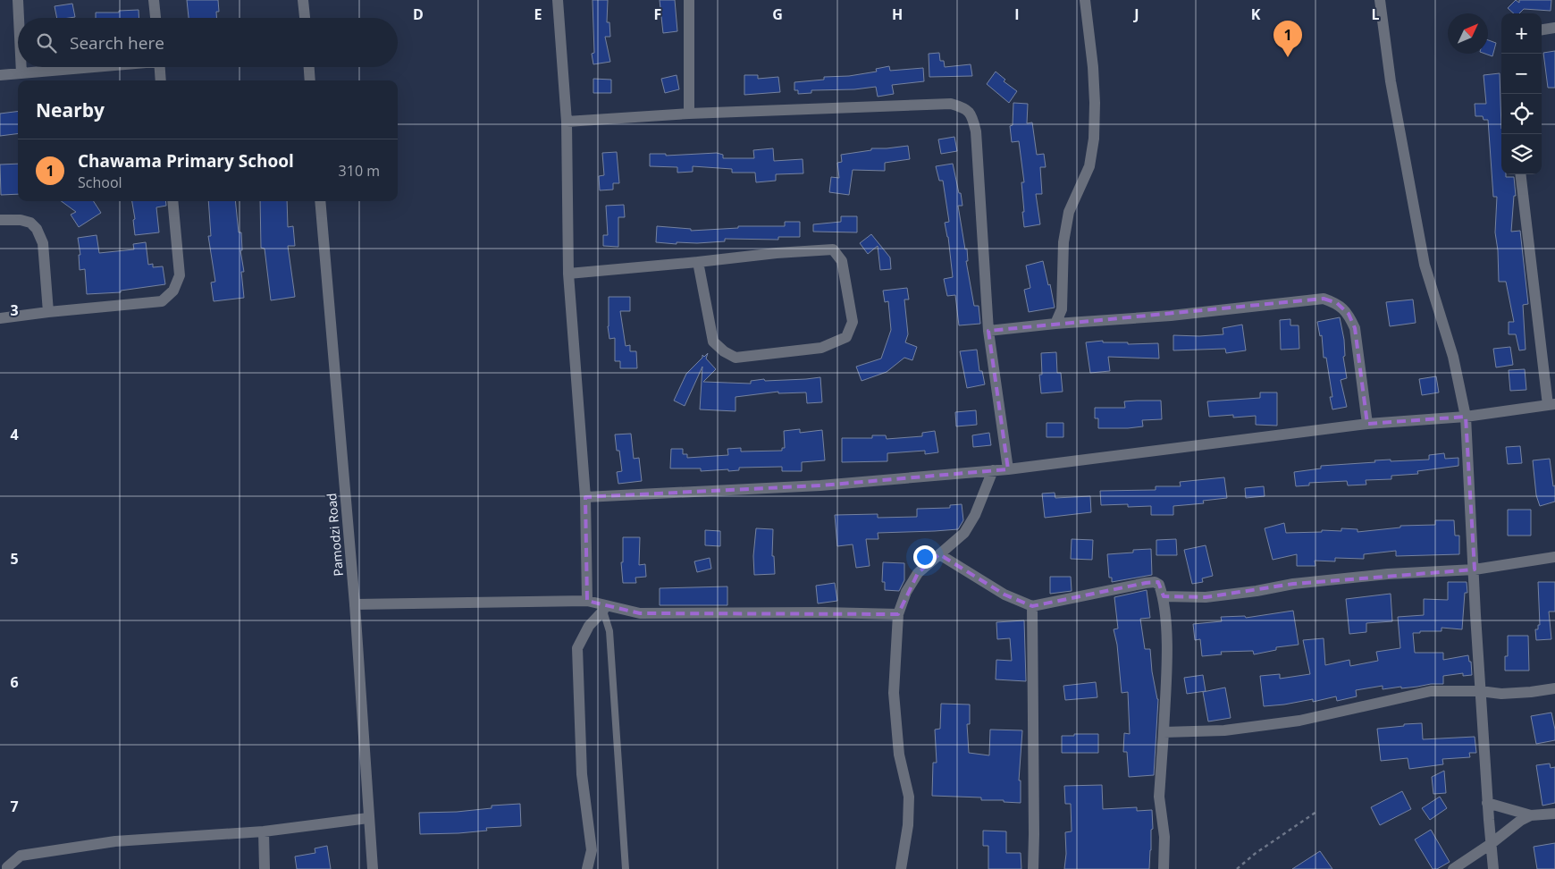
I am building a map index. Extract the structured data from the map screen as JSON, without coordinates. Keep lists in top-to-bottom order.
{
  "streets": {
    "street": ["Pamodzi Road"]
  },
  "north": "top right",
  "page": {
    "map_buttons": ["+", "−"],
    "search": "Search here",
    "pins": "1",
    "heading": "Nearby",
    "list": [
      {
        "mark": "1",
        "name": "Chawama Primary School",
        "note": "School",
        "value": "310 m"
      }
    ]
  },
  "grid": {
    "columns": [
      "D",
      "E",
      "F",
      "G",
      "H",
      "I",
      "J",
      "K",
      "L"
    ],
    "rows": [
      "3",
      "4",
      "5",
      "6",
      "7"
    ]
  }
}
